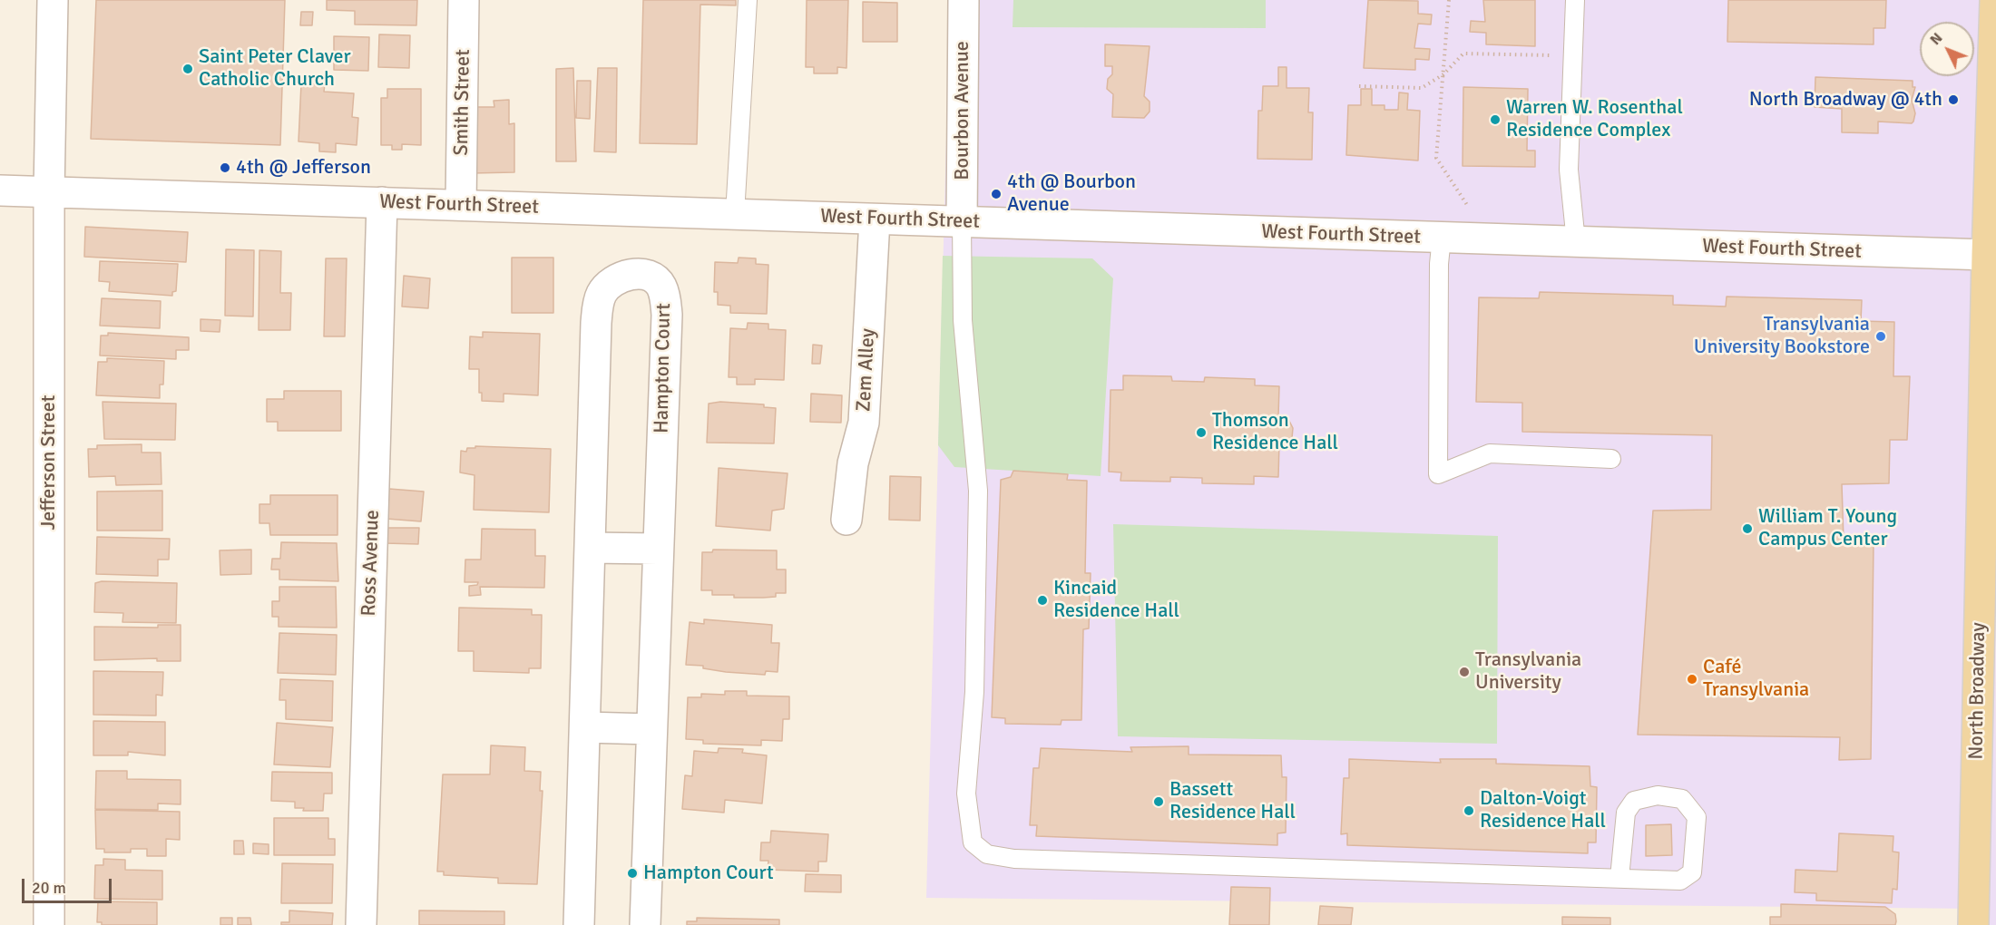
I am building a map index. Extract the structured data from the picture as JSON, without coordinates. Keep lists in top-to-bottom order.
{
  "streets": {
    "main road": ["North Broadway"],
    "street": [
      "Smith Street",
      "Bourbon Avenue",
      "West Fourth Street",
      "Hampton Court",
      "Zem Alley",
      "Jefferson Street",
      "Ross Avenue"
    ]
  },
  "crossings": [
    ["Smith Street", "West Fourth Street"],
    ["Bourbon Avenue", "West Fourth Street"],
    ["West Fourth Street", "Zem Alley"],
    ["West Fourth Street", "Jefferson Street"],
    ["West Fourth Street", "Ross Avenue"],
    ["West Fourth Street", "North Broadway"]
  ],
  "places": [
    "Saint Peter Claver Catholic Church",
    "North Broadway @ 4th",
    "Warren W. Rosenthal Residence Complex",
    "4th @ Jefferson",
    "4th @ Bourbon Avenue",
    "Transylvania University Bookstore",
    "Thomson Residence Hall",
    "William T. Young Campus Center",
    "Kincaid Residence Hall",
    "Transylvania University",
    "Café Transylvania",
    "Bassett Residence Hall",
    "Dalton-Voigt Residence Hall",
    "Hampton Court"
  ],
  "scale_bar": "20 m",
  "north": "top left"
}
